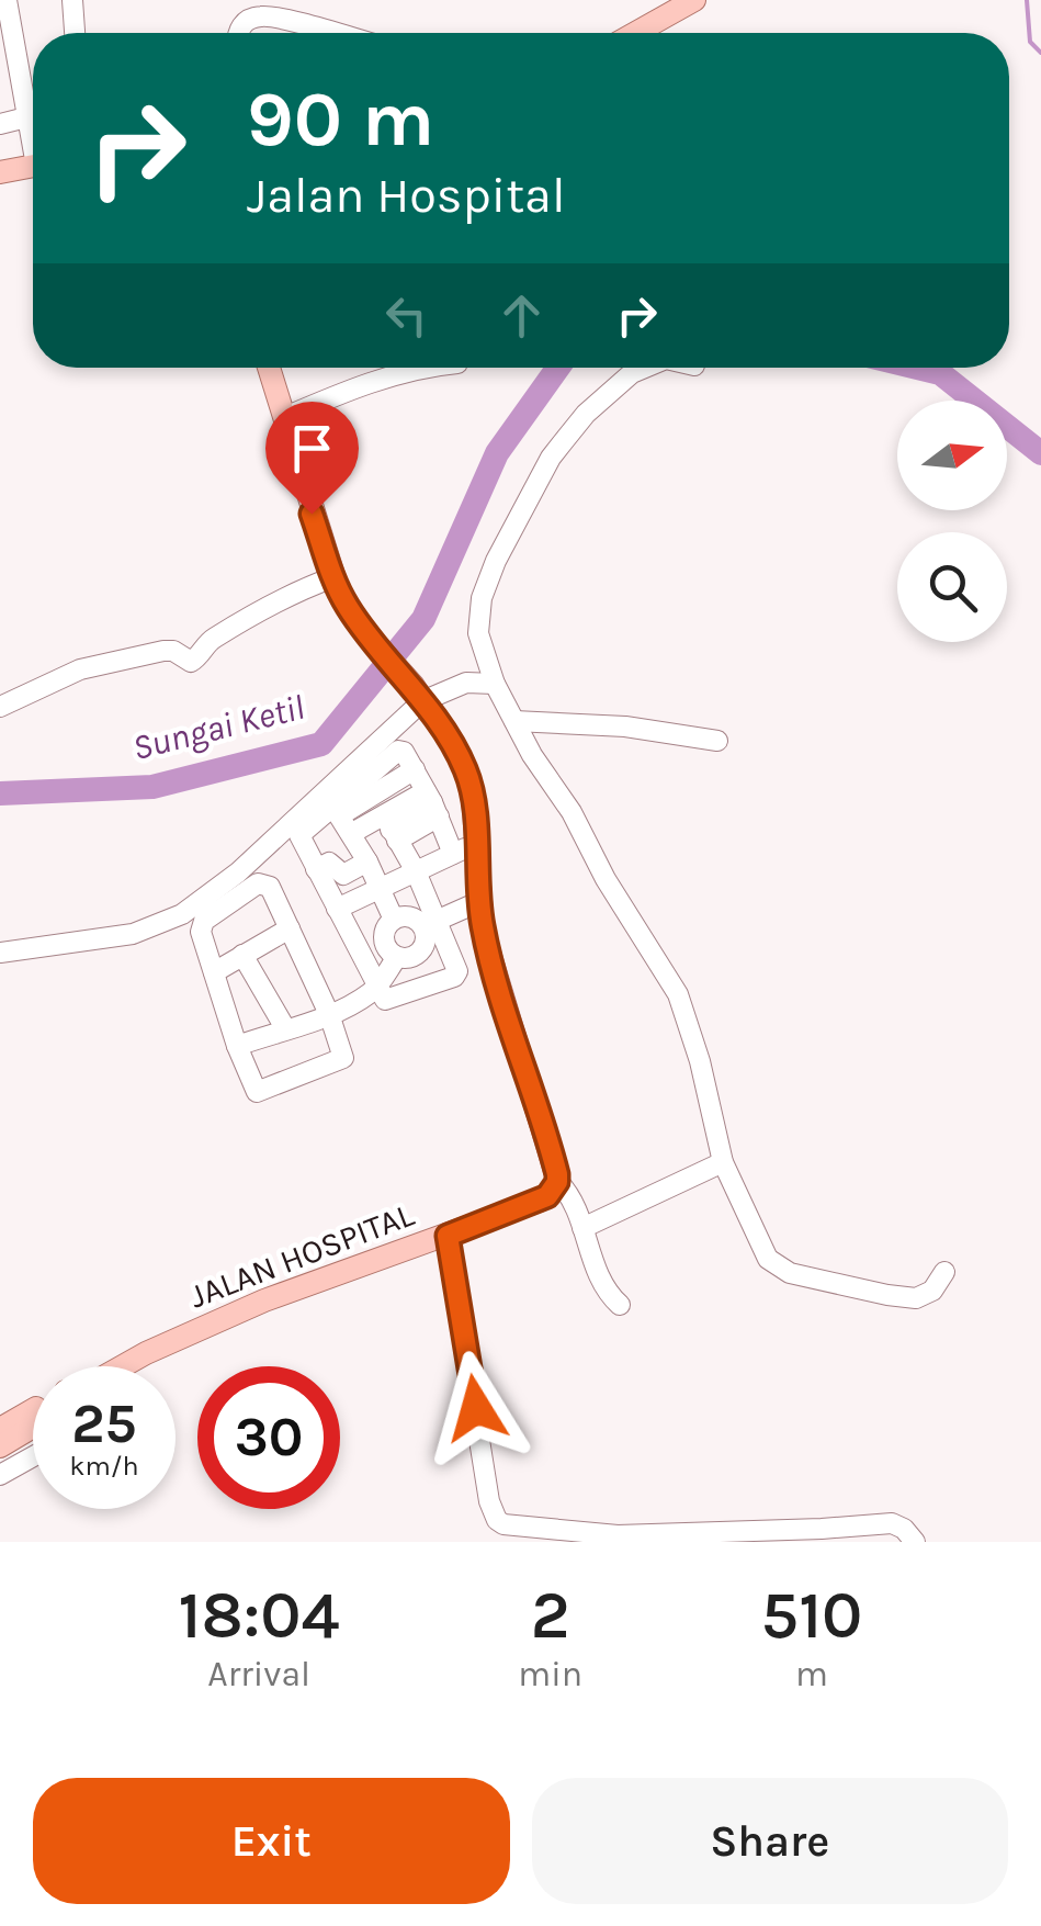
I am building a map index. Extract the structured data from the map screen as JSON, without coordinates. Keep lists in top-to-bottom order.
{
  "streets": {
    "main road": ["JALAN HOSPITAL"]
  },
  "water": ["Sungai Ketil"],
  "north": "right",
  "page": {
    "turn": ["90 m", "Jalan Hospital"],
    "speed": "25 km/h",
    "limit": "30",
    "eta": [
      "18:04",
      "Arrival",
      "2",
      "min",
      "510",
      "m"
    ],
    "buttons": ["Exit", "Share"]
  }
}
